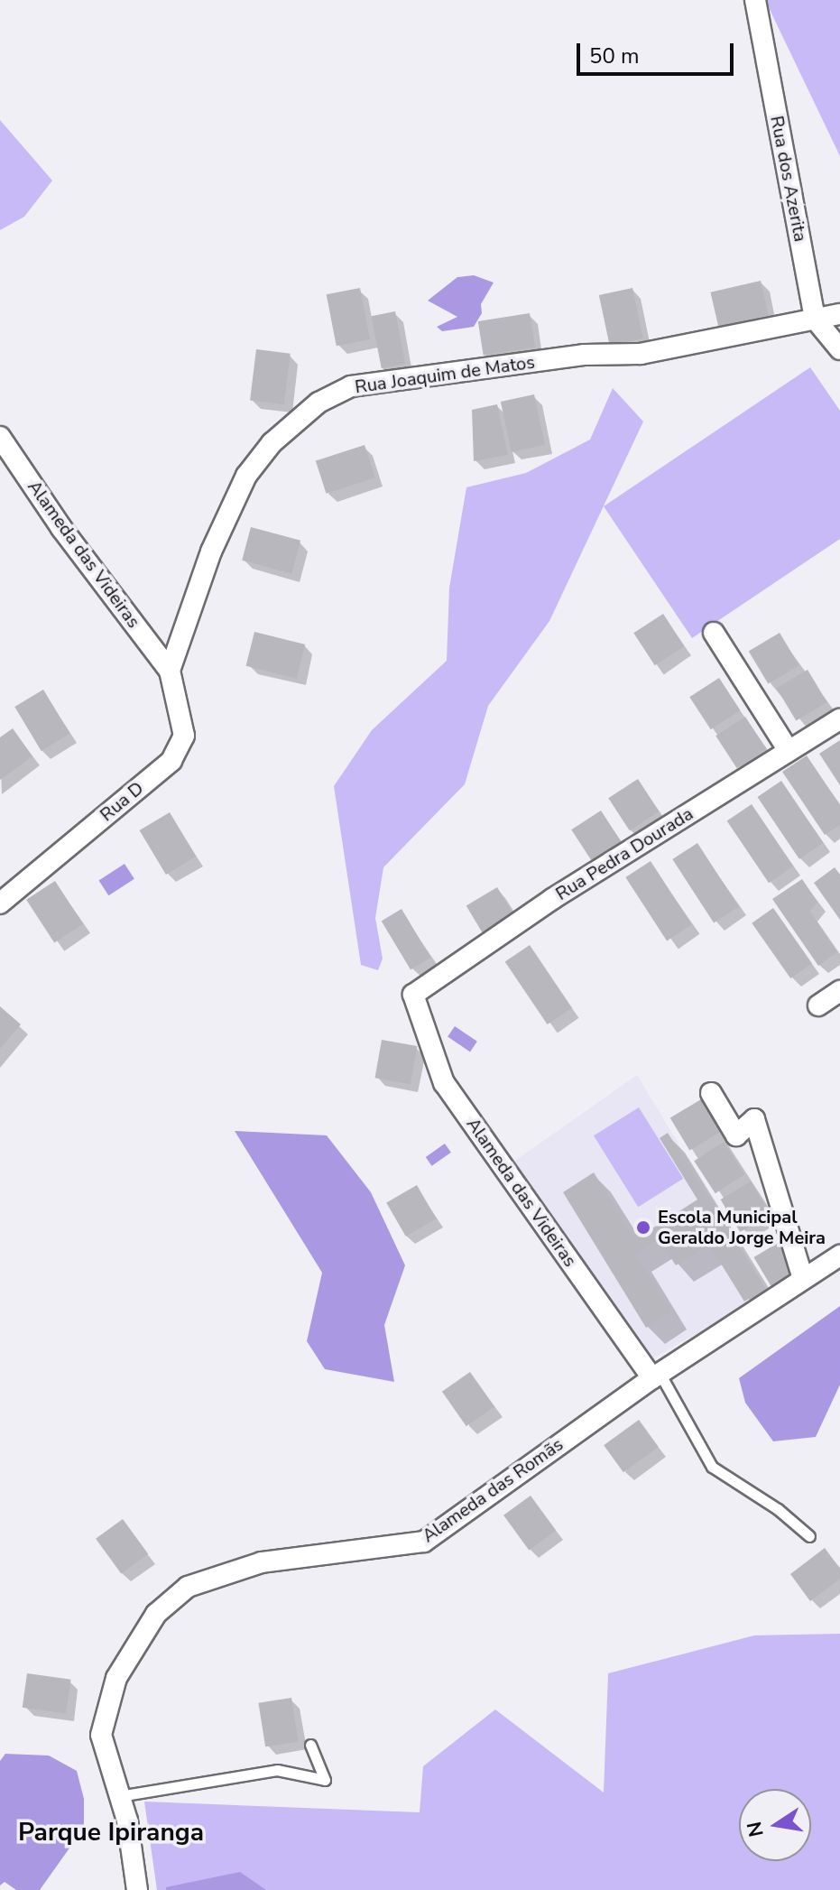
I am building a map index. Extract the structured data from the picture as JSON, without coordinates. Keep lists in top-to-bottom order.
{
  "streets": {
    "street": [
      "Rua dos Azerita",
      "Rua Joaquim de Matos",
      "Alameda das Videiras",
      "Rua D",
      "Rua Pedra Dourada",
      "Alameda das Romãs"
    ]
  },
  "crossings": [
    ["Rua dos Azerita", "Rua Joaquim de Matos"],
    ["Rua Joaquim de Matos", "Alameda das Videiras"],
    ["Rua Joaquim de Matos", "Rua D"],
    ["Alameda das Videiras", "Rua D"],
    ["Alameda das Videiras", "Rua Pedra Dourada"],
    ["Alameda das Videiras", "Alameda das Romãs"]
  ],
  "districts": ["Parque Ipiranga"],
  "places": ["Escola Municipal Geraldo Jorge Meira"],
  "scale_bar": "50 m",
  "north": "left"
}
